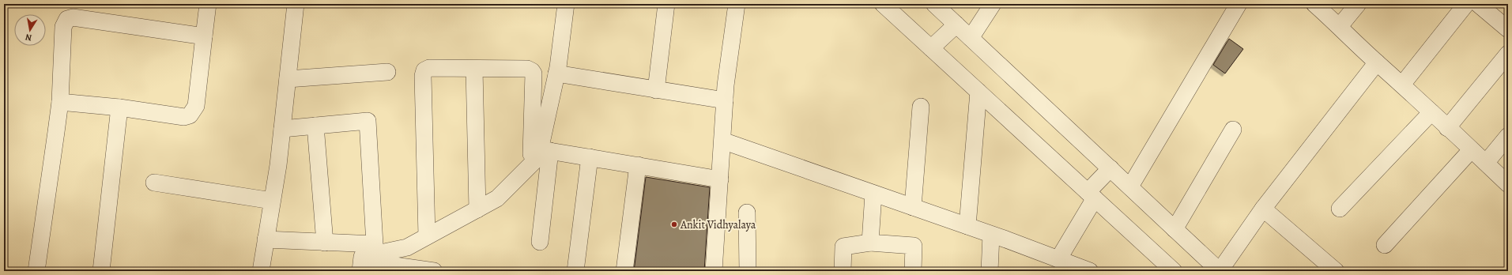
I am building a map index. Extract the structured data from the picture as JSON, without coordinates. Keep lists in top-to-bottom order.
{
  "places": ["Ankit Vidhyalaya"],
  "north": "bottom"
}
